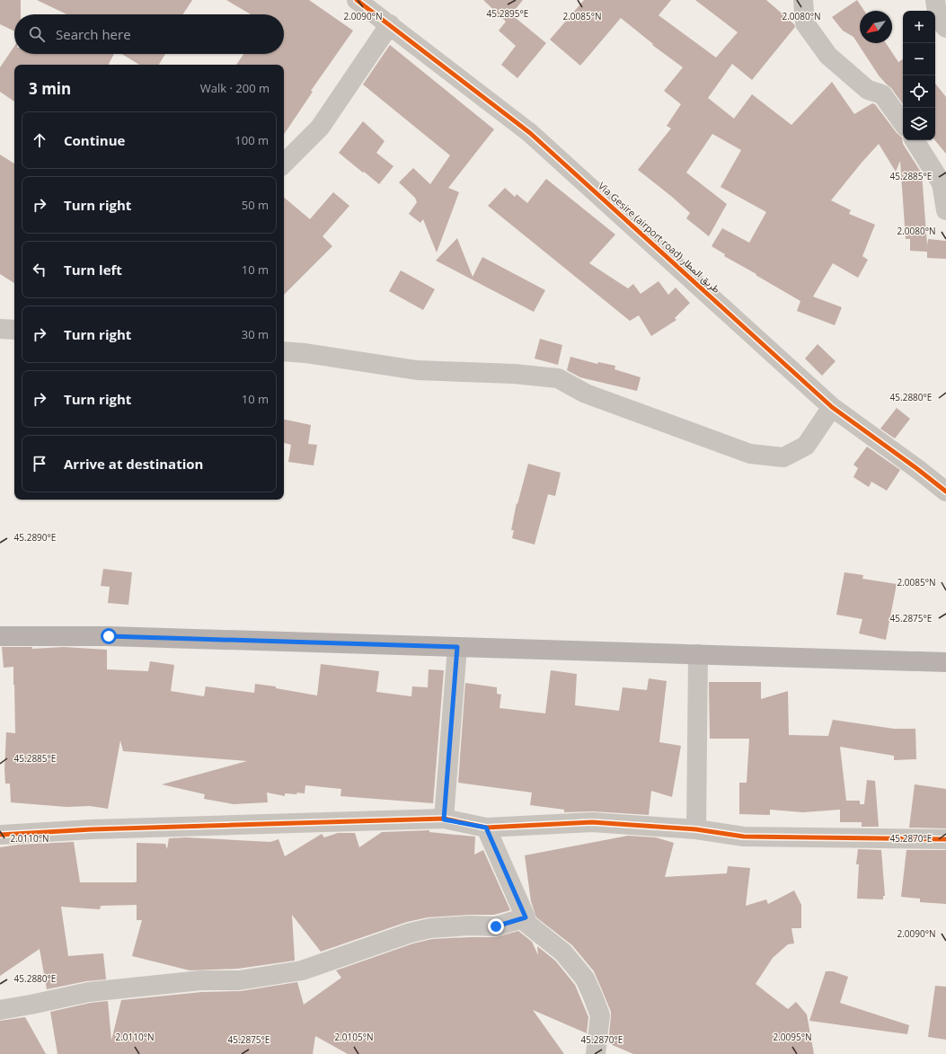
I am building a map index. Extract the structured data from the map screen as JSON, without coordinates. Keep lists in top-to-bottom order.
{
  "streets": {
    "street": ["Via Gesire (airport road) طريق المطار"]
  },
  "north": "bottom left",
  "page": {
    "map_buttons": ["+", "−"],
    "search": "Search here",
    "heading": ["3 min", "Walk · 200 m"],
    "list": [
      ["Continue", "100 m"],
      ["Turn right", "50 m"],
      ["Turn left", "10 m"],
      ["Turn right", "30 m"],
      ["Turn right", "10 m"],
      "Arrive at destination"
    ]
  },
  "coordinates": [
    "45.2895°E",
    "2.0090°N",
    "2.0085°N",
    "2.0080°N",
    "45.2885°E",
    "45.2880°E",
    "45.2890°E",
    "45.2875°E",
    "2.0110°N",
    "45.2870°E",
    "2.0105°N",
    "2.0095°N"
  ]
}
